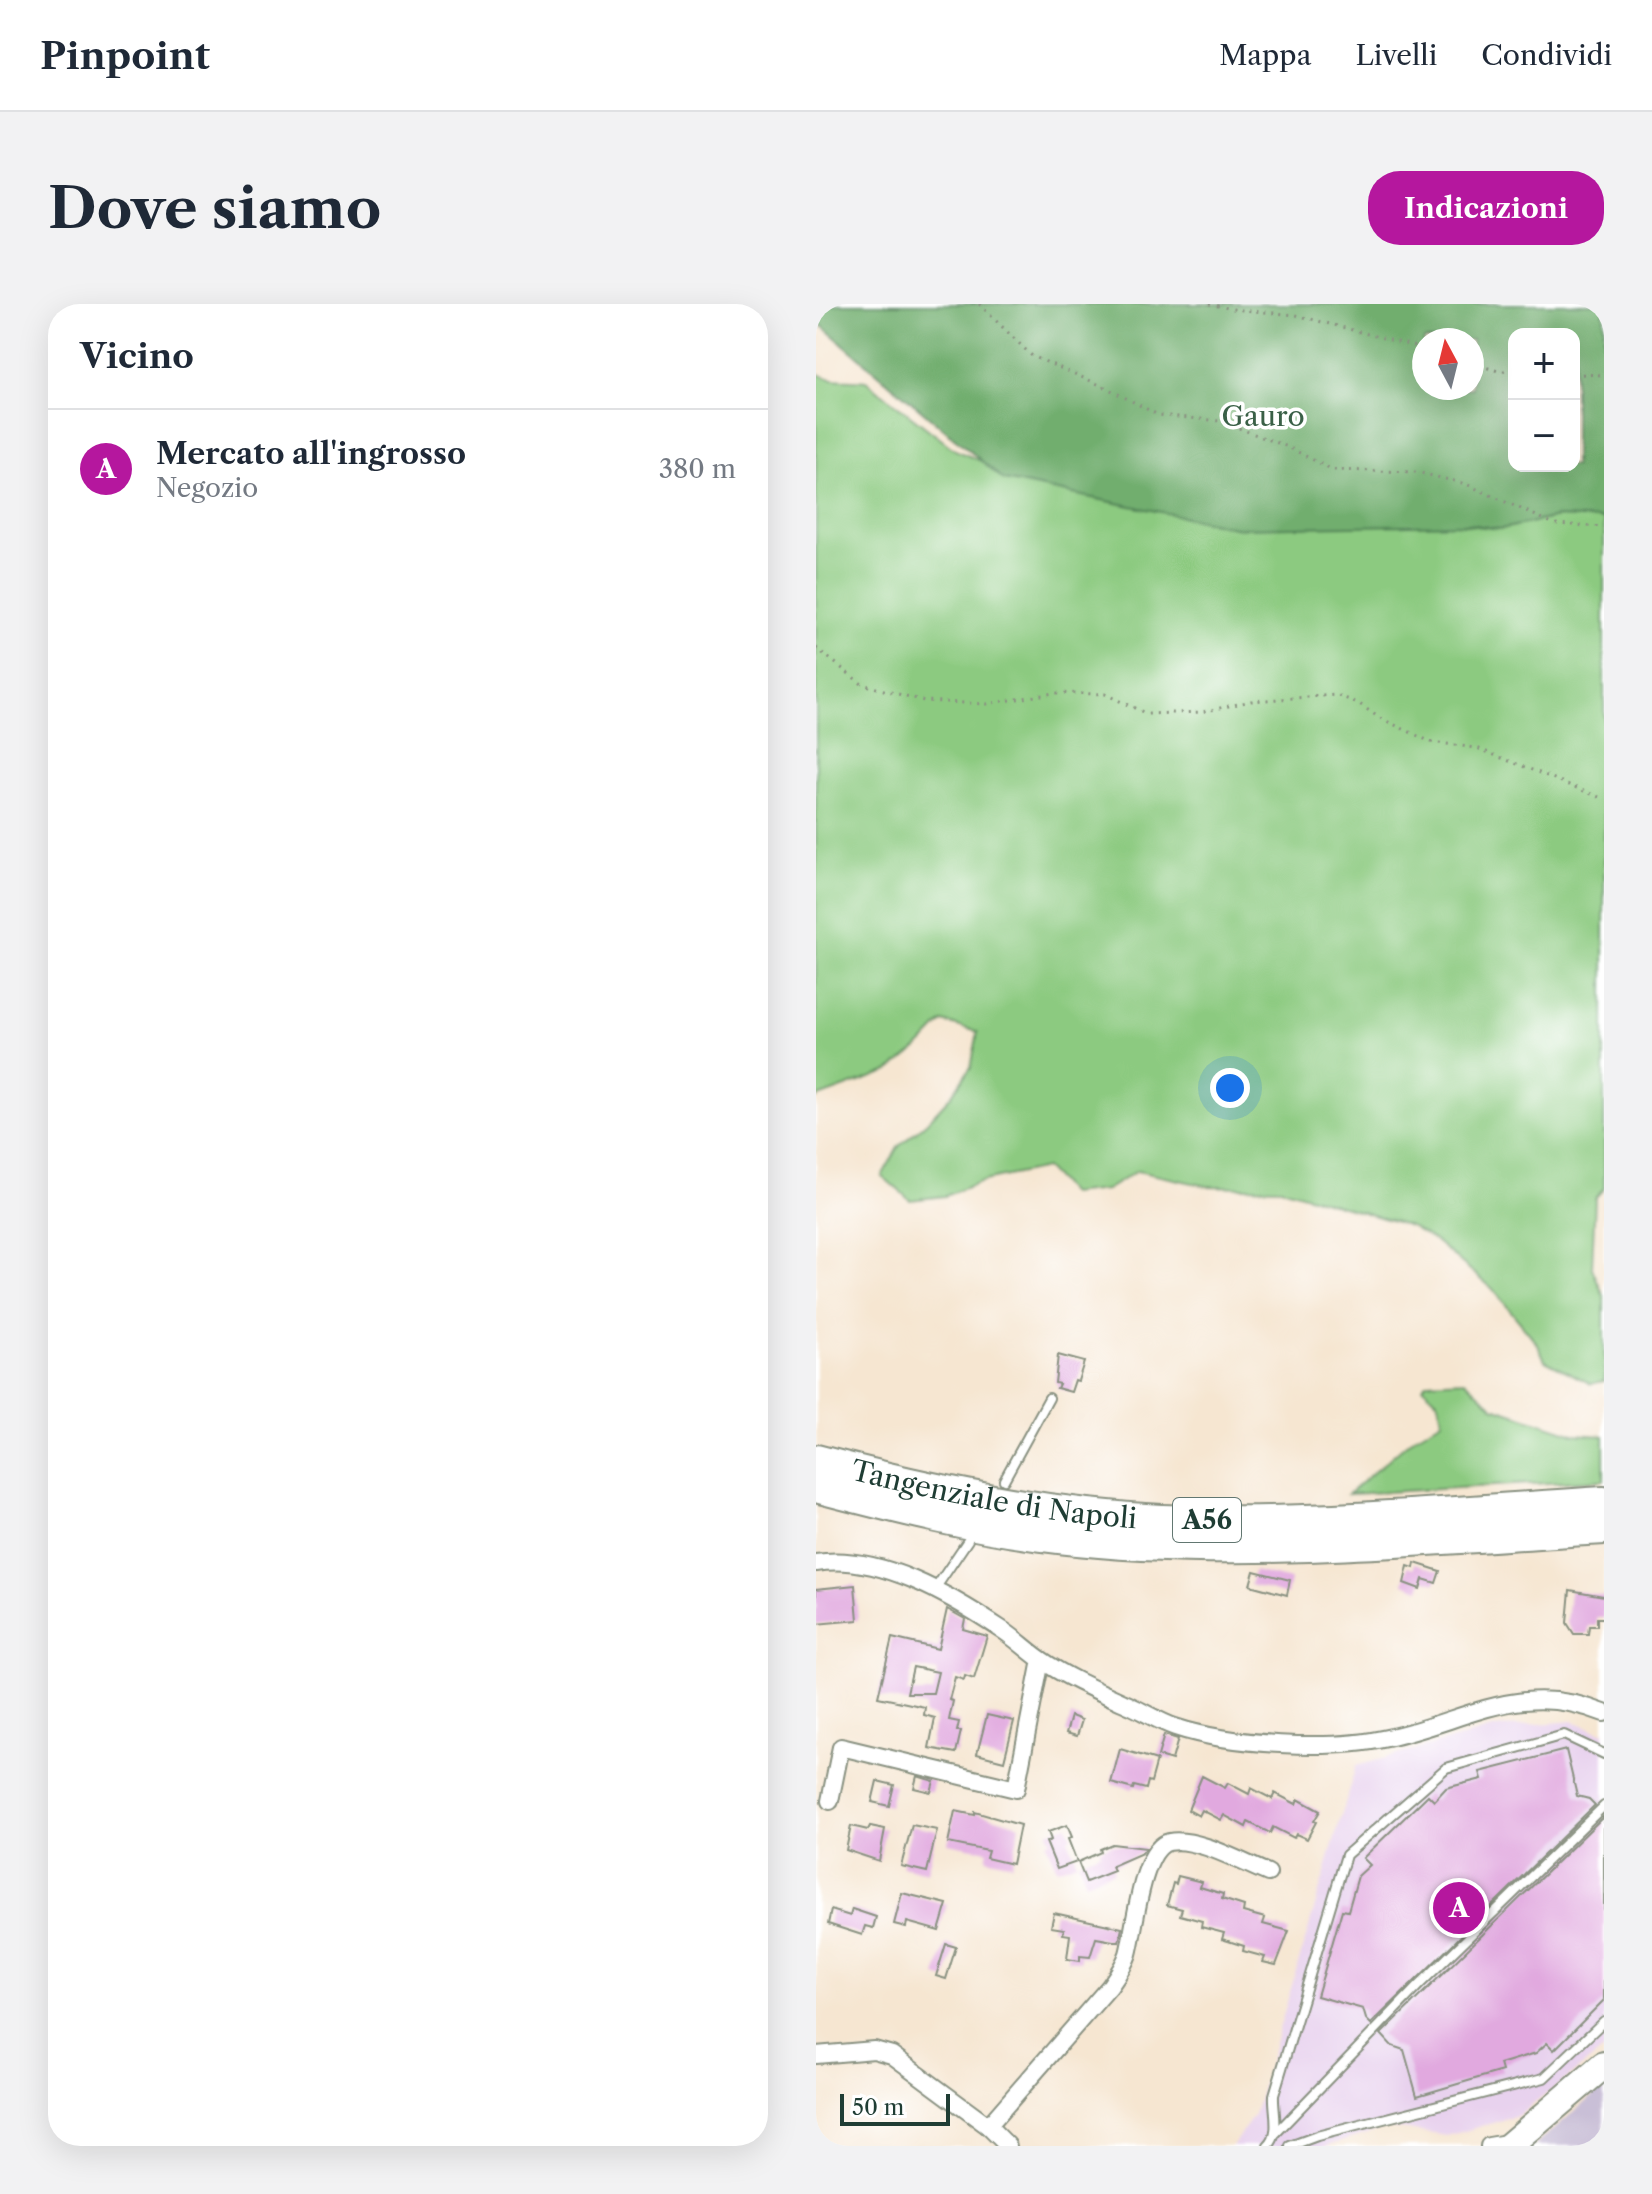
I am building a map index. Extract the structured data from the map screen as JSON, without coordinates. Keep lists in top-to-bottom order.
{
  "streets": {
    "highway": ["Tangenziale di Napoli", "A56"]
  },
  "parks": ["Gauro"],
  "scale_bar": "50 m",
  "north": "top",
  "page": {
    "header": "Pinpoint",
    "nav": ["Mappa", "Livelli", "Condividi"],
    "buttons": "Indicazioni",
    "title": "Dove siamo",
    "heading": "Vicino",
    "map_buttons": ["+", "−"],
    "list": [
      {
        "mark": "A",
        "name": "Mercato all'ingrosso",
        "note": "Negozio",
        "value": "380 m"
      }
    ],
    "pins": "A",
    "scale": "50 m"
  }
}
